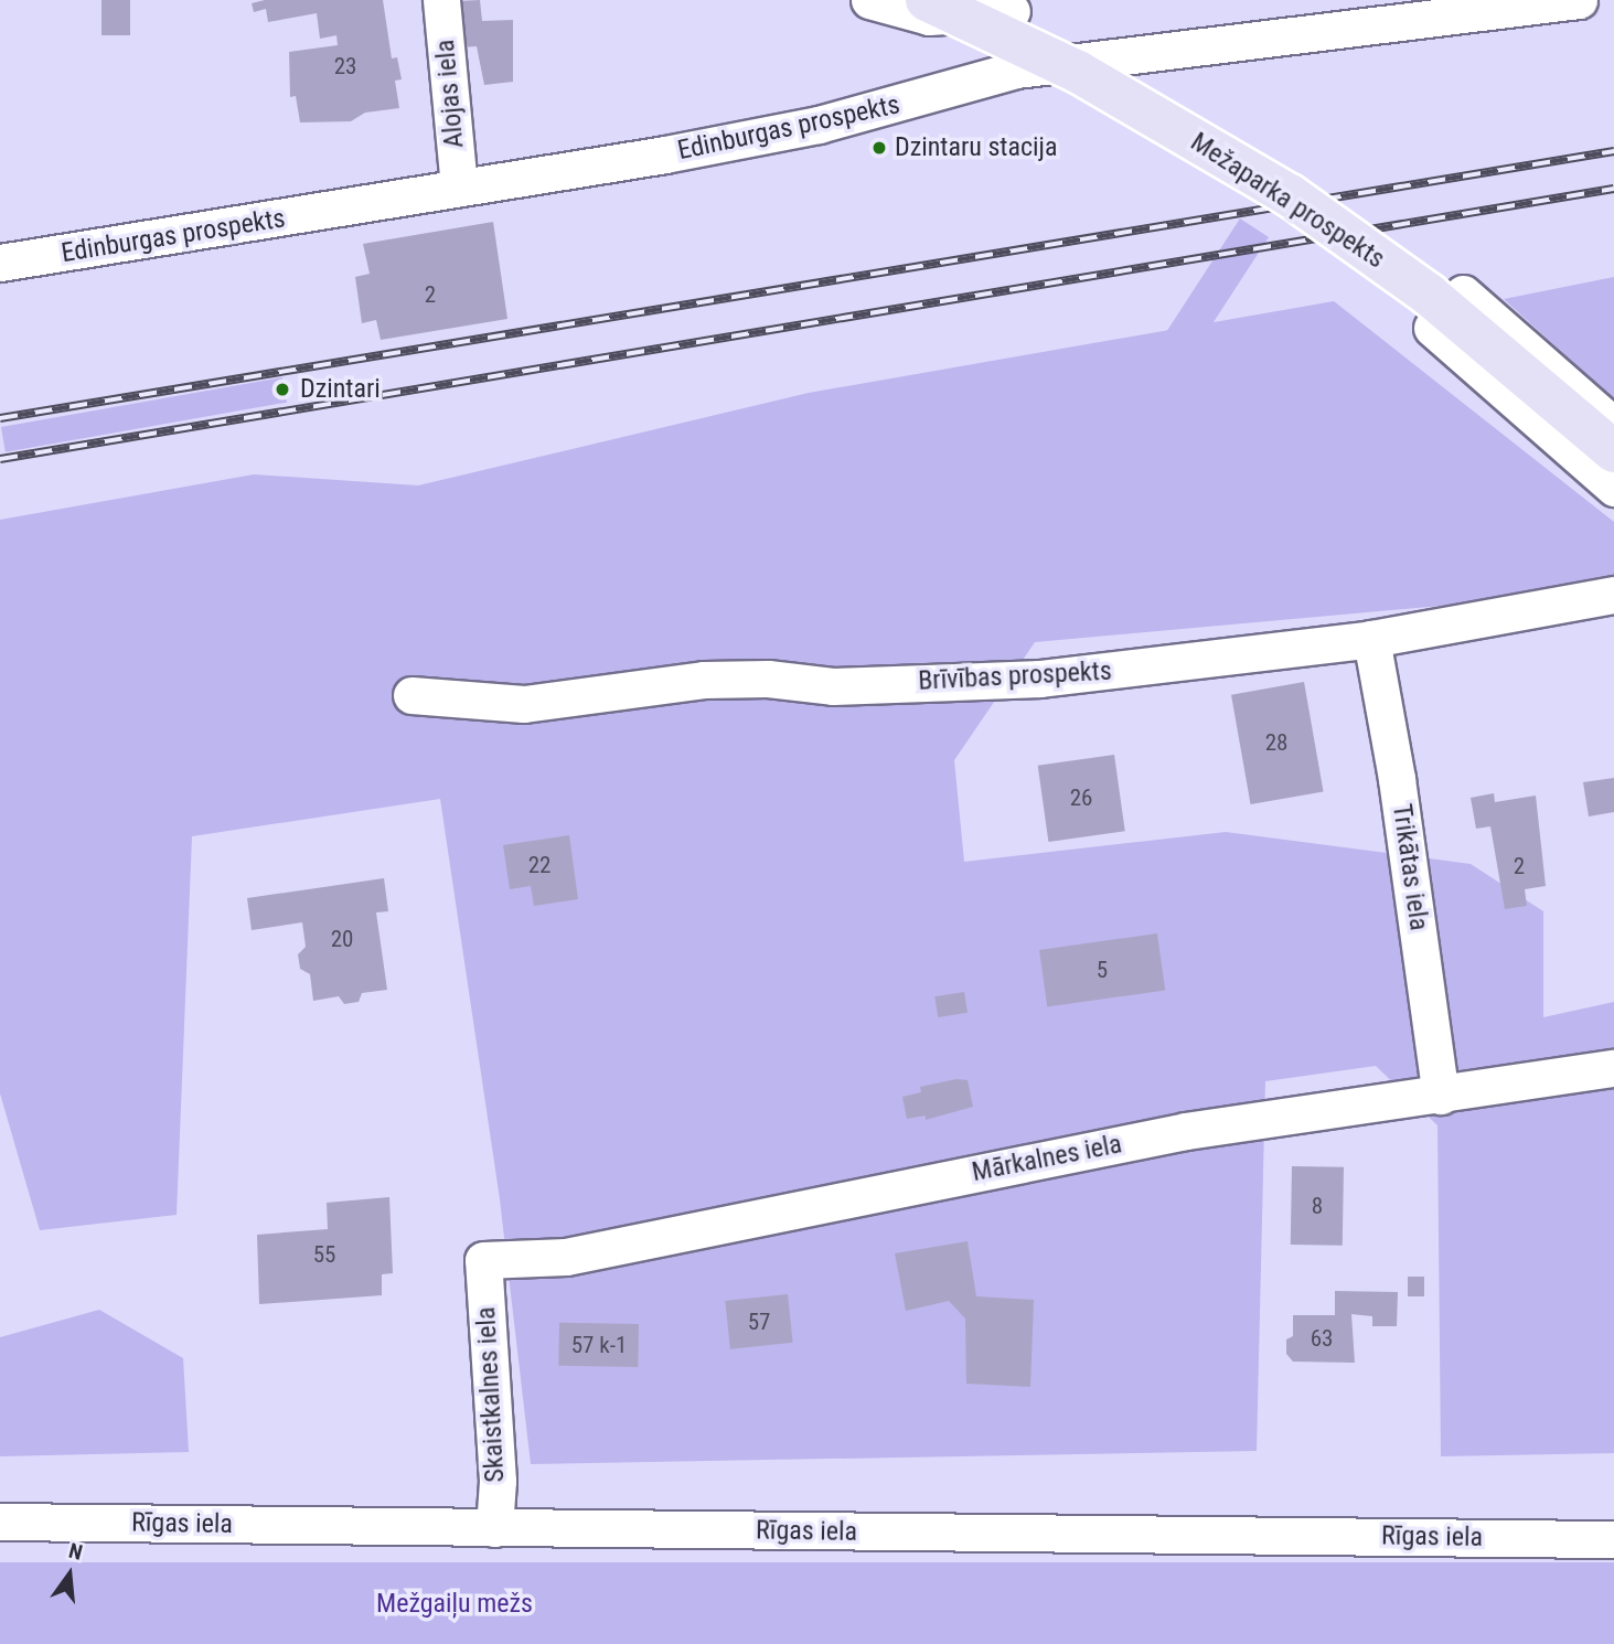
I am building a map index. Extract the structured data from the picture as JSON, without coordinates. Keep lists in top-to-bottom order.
{
  "streets": {
    "main road": ["Mežaparka prospekts"],
    "street": [
      "Alojas iela",
      "Edinburgas prospekts",
      "Brīvības prospekts",
      "Trikātas iela",
      "Mārkalnes iela",
      "Skaistkalnes iela",
      "Rīgas iela"
    ]
  },
  "crossings": [
    ["Alojas iela", "Edinburgas prospekts"],
    ["Brīvības prospekts", "Trikātas iela"],
    ["Trikātas iela", "Mārkalnes iela"],
    ["Mārkalnes iela", "Skaistkalnes iela"],
    ["Skaistkalnes iela", "Rīgas iela"]
  ],
  "parks": ["Mežgaiļu mežs"],
  "places": ["Dzintaru stacija", "Dzintari"],
  "house_numbers": [
    "23",
    "2",
    "28",
    "26",
    "22",
    "2",
    "20",
    "5",
    "8",
    "55",
    "57",
    "63",
    "57 k-1"
  ],
  "north": "top"
}
